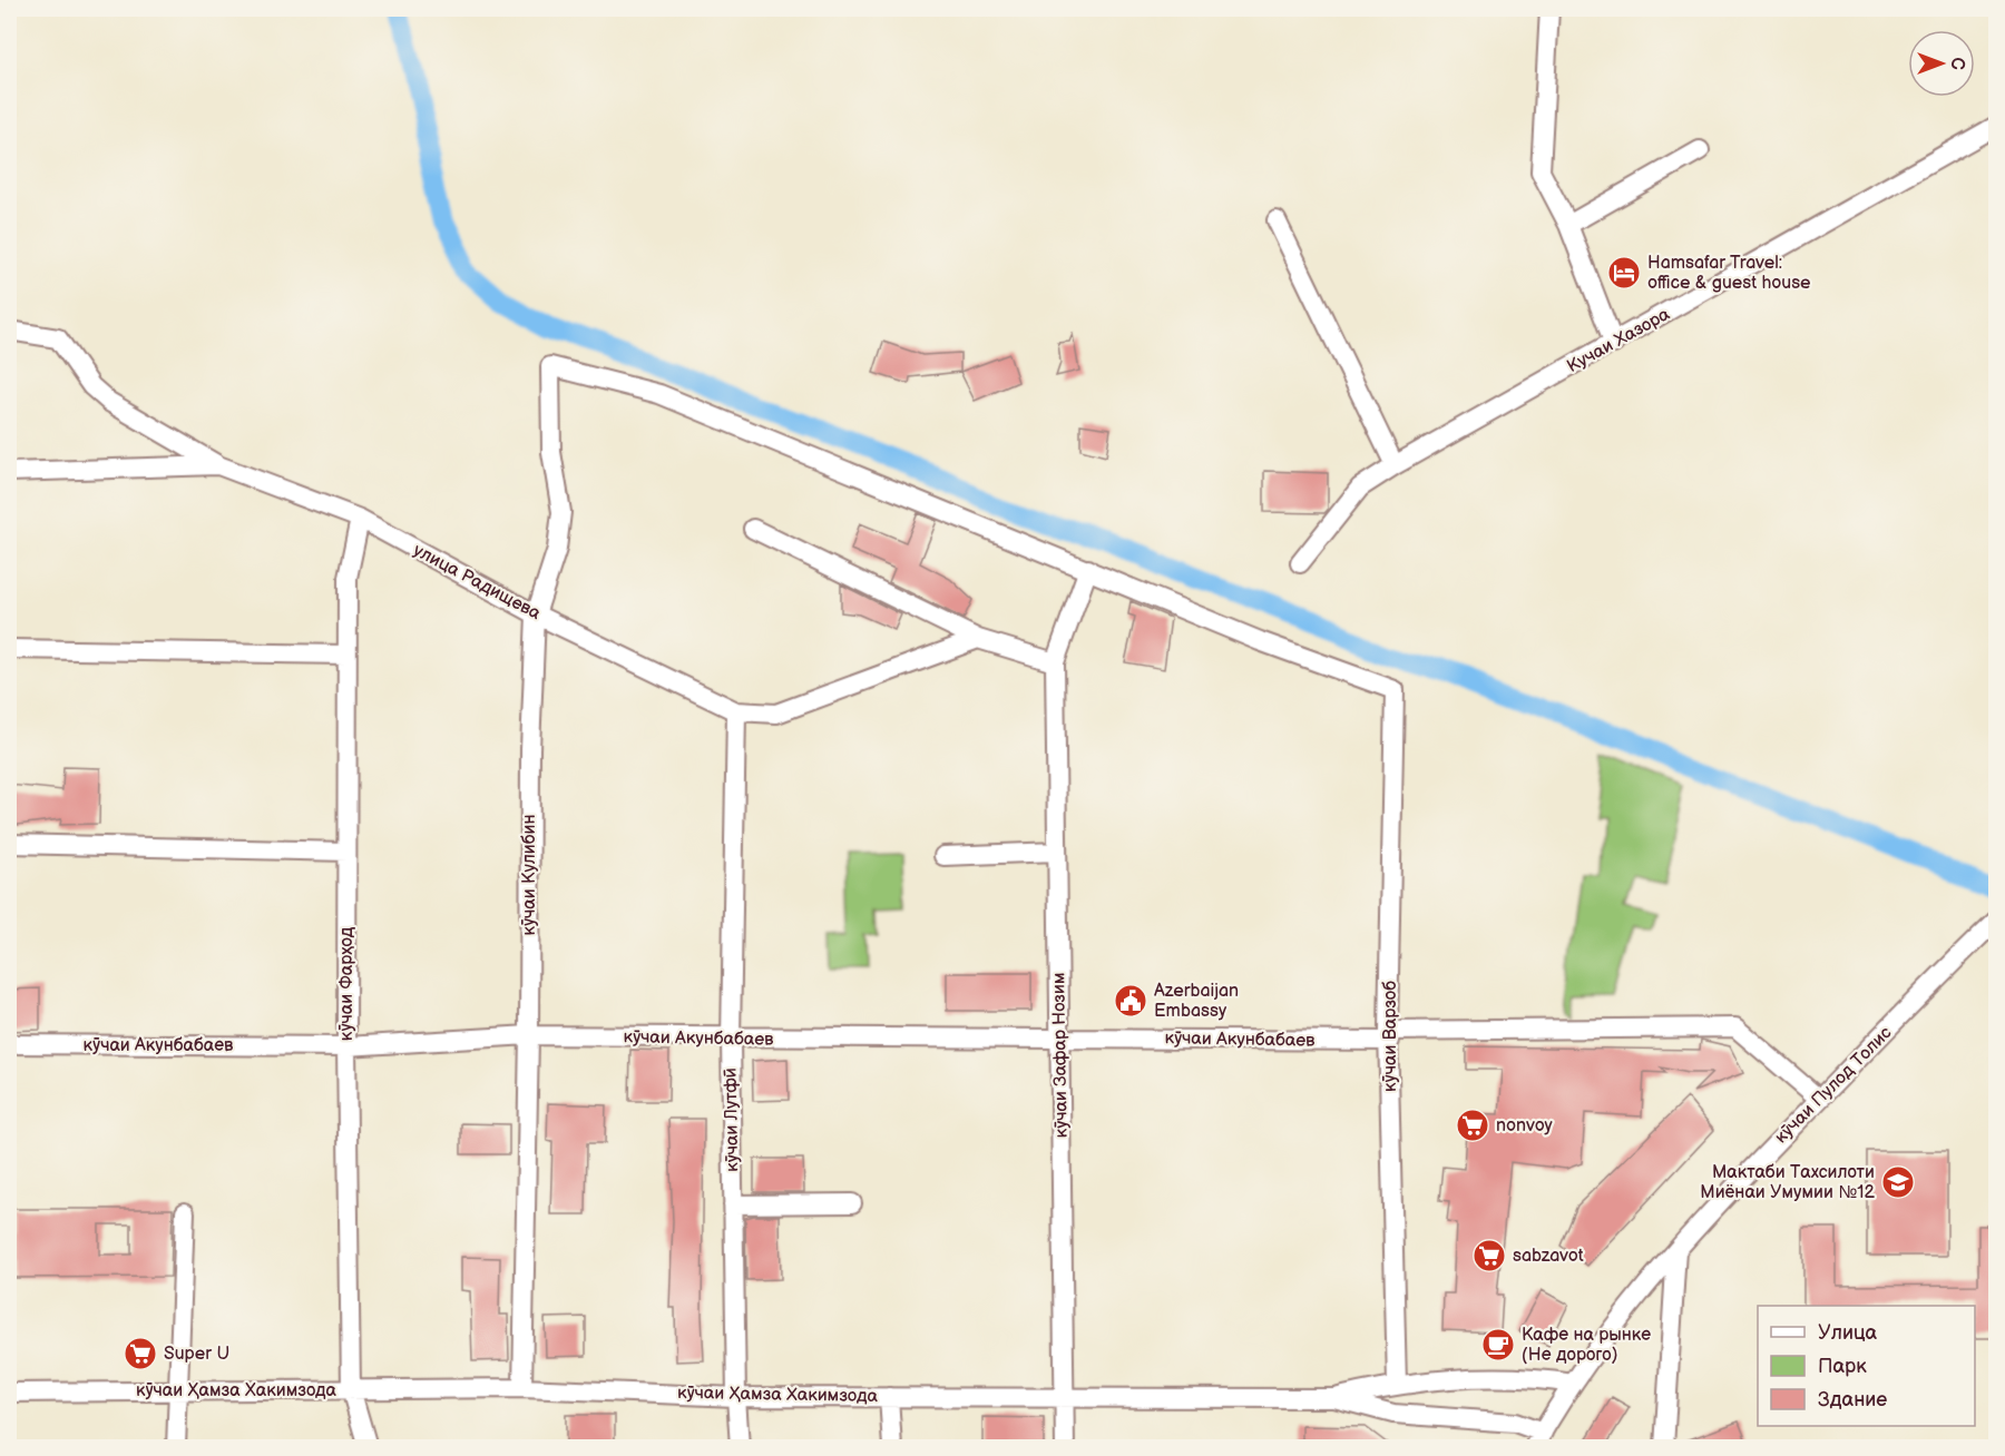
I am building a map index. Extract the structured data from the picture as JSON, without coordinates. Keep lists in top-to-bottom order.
{
  "streets": {
    "street": [
      "Кучаи Хазора",
      "улица Радищева",
      "кӯчаи Кулибин",
      "кӯчаи Фарҳод",
      "кӯчаи Варзоб",
      "кӯчаи Акунбабаев",
      "кӯчаи Зафар Нозим",
      "кӯчаи Пулод Толис",
      "кӯчаи Лутфӣ",
      "кӯчаи Ҳамза Хакимзода"
    ]
  },
  "crossings": [
    ["улица Радищева", "кӯчаи Кулибин"],
    ["улица Радищева", "кӯчаи Фарҳод"],
    ["улица Радищева", "кӯчаи Лутфӣ"],
    ["кӯчаи Кулибин", "кӯчаи Варзоб"],
    ["кӯчаи Кулибин", "кӯчаи Акунбабаев"],
    ["кӯчаи Кулибин", "кӯчаи Ҳамза Хакимзода"],
    ["кӯчаи Фарҳод", "кӯчаи Акунбабаев"],
    ["кӯчаи Фарҳод", "кӯчаи Ҳамза Хакимзода"],
    ["кӯчаи Варзоб", "кӯчаи Акунбабаев"],
    ["кӯчаи Акунбабаев", "кӯчаи Зафар Нозим"],
    ["кӯчаи Акунбабаев", "кӯчаи Пулод Толис"],
    ["кӯчаи Акунбабаев", "кӯчаи Лутфӣ"],
    ["кӯчаи Зафар Нозим", "кӯчаи Ҳамза Хакимзода"],
    ["кӯчаи Пулод Толис", "кӯчаи Ҳамза Хакимзода"],
    ["кӯчаи Лутфӣ", "кӯчаи Ҳамза Хакимзода"]
  ],
  "places": {
    "hotel": ["Hamsafar Travel: office & guest house"],
    "public building": ["Azerbaijan Embassy"],
    "supermarket": ["nonvoy", "sabzavot", "Super U"],
    "school or university": ["Мактаби Тахсилоти Миёнаи Умумии №12"],
    "cafe": ["Кафе на рынке (Не дорого)"]
  },
  "legend": ["Улица", "Парк", "Здание"],
  "north": "right"
}
